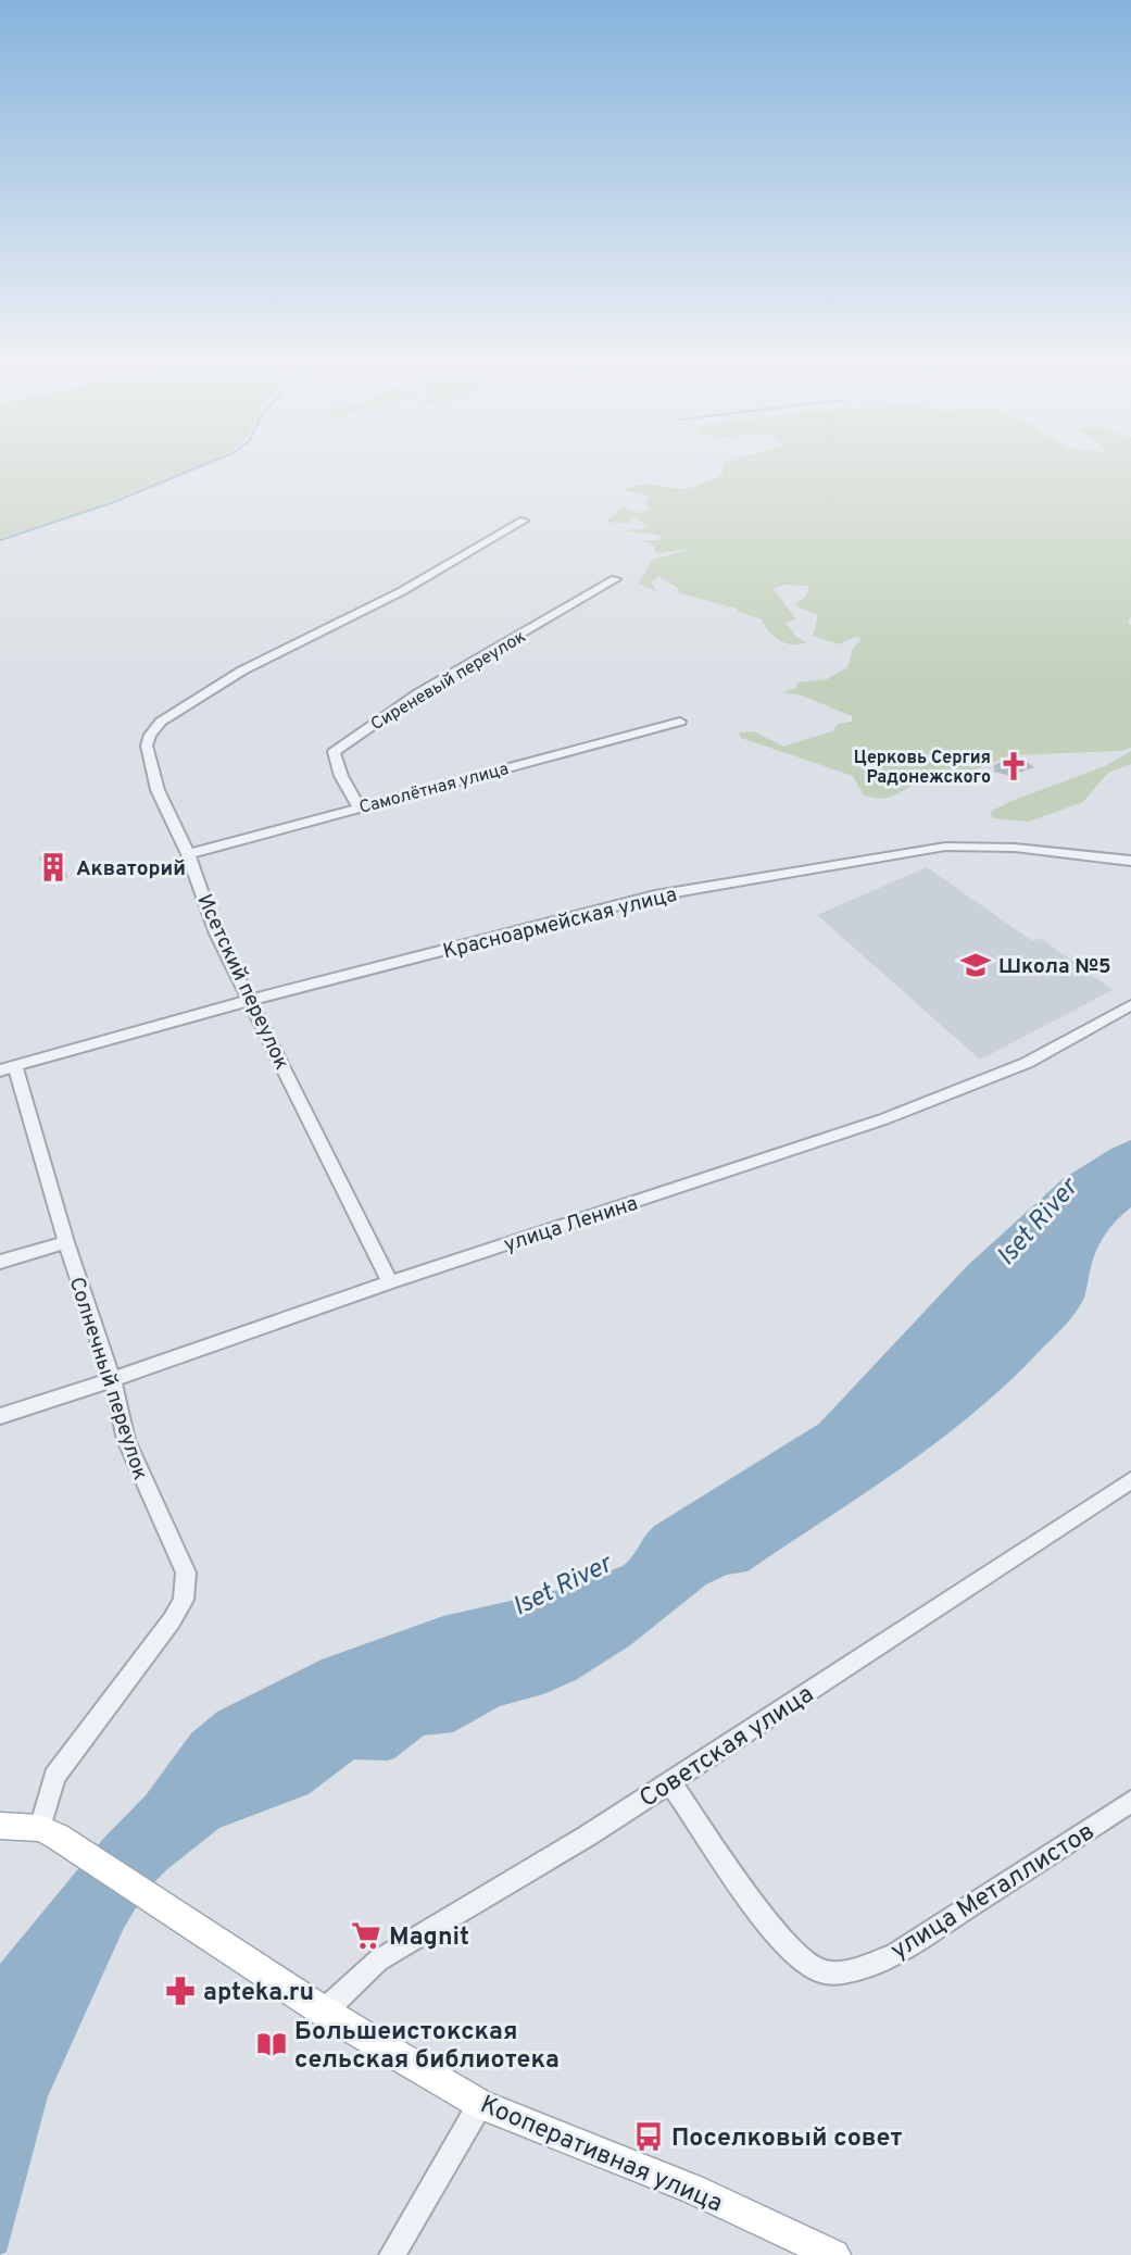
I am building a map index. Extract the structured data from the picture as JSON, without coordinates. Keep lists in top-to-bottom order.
{
  "streets": {
    "main road": ["Кооперативная улица"],
    "street": [
      "Сиреневый переулок",
      "Самолётная улица",
      "Красноармейская улица",
      "Исетский переулок",
      "улица Ленина",
      "Солнечный переулок",
      "Советская улица",
      "улица Металлистов"
    ]
  },
  "crossings": [
    ["Сиреневый переулок", "Самолётная улица"],
    ["Самолётная улица", "Исетский переулок"],
    ["Красноармейская улица", "Исетский переулок"],
    ["Красноармейская улица", "Солнечный переулок"],
    ["Исетский переулок", "улица Ленина"],
    ["улица Ленина", "Солнечный переулок"],
    ["Солнечный переулок", "Кооперативная улица"],
    ["Советская улица", "улица Металлистов"],
    ["Советская улица", "Кооперативная улица"]
  ],
  "water": ["Iset River"],
  "places": {
    "church": ["Церковь Сергия Радонежского"],
    "building": ["Акваторий"],
    "school or university": ["Школа №5"],
    "supermarket": ["Magnit"],
    "pharmacy": ["apteka.ru"],
    "library": ["Большеистокская сельская библиотека"],
    "bus stop": ["Поселковый совет"]
  }
}
